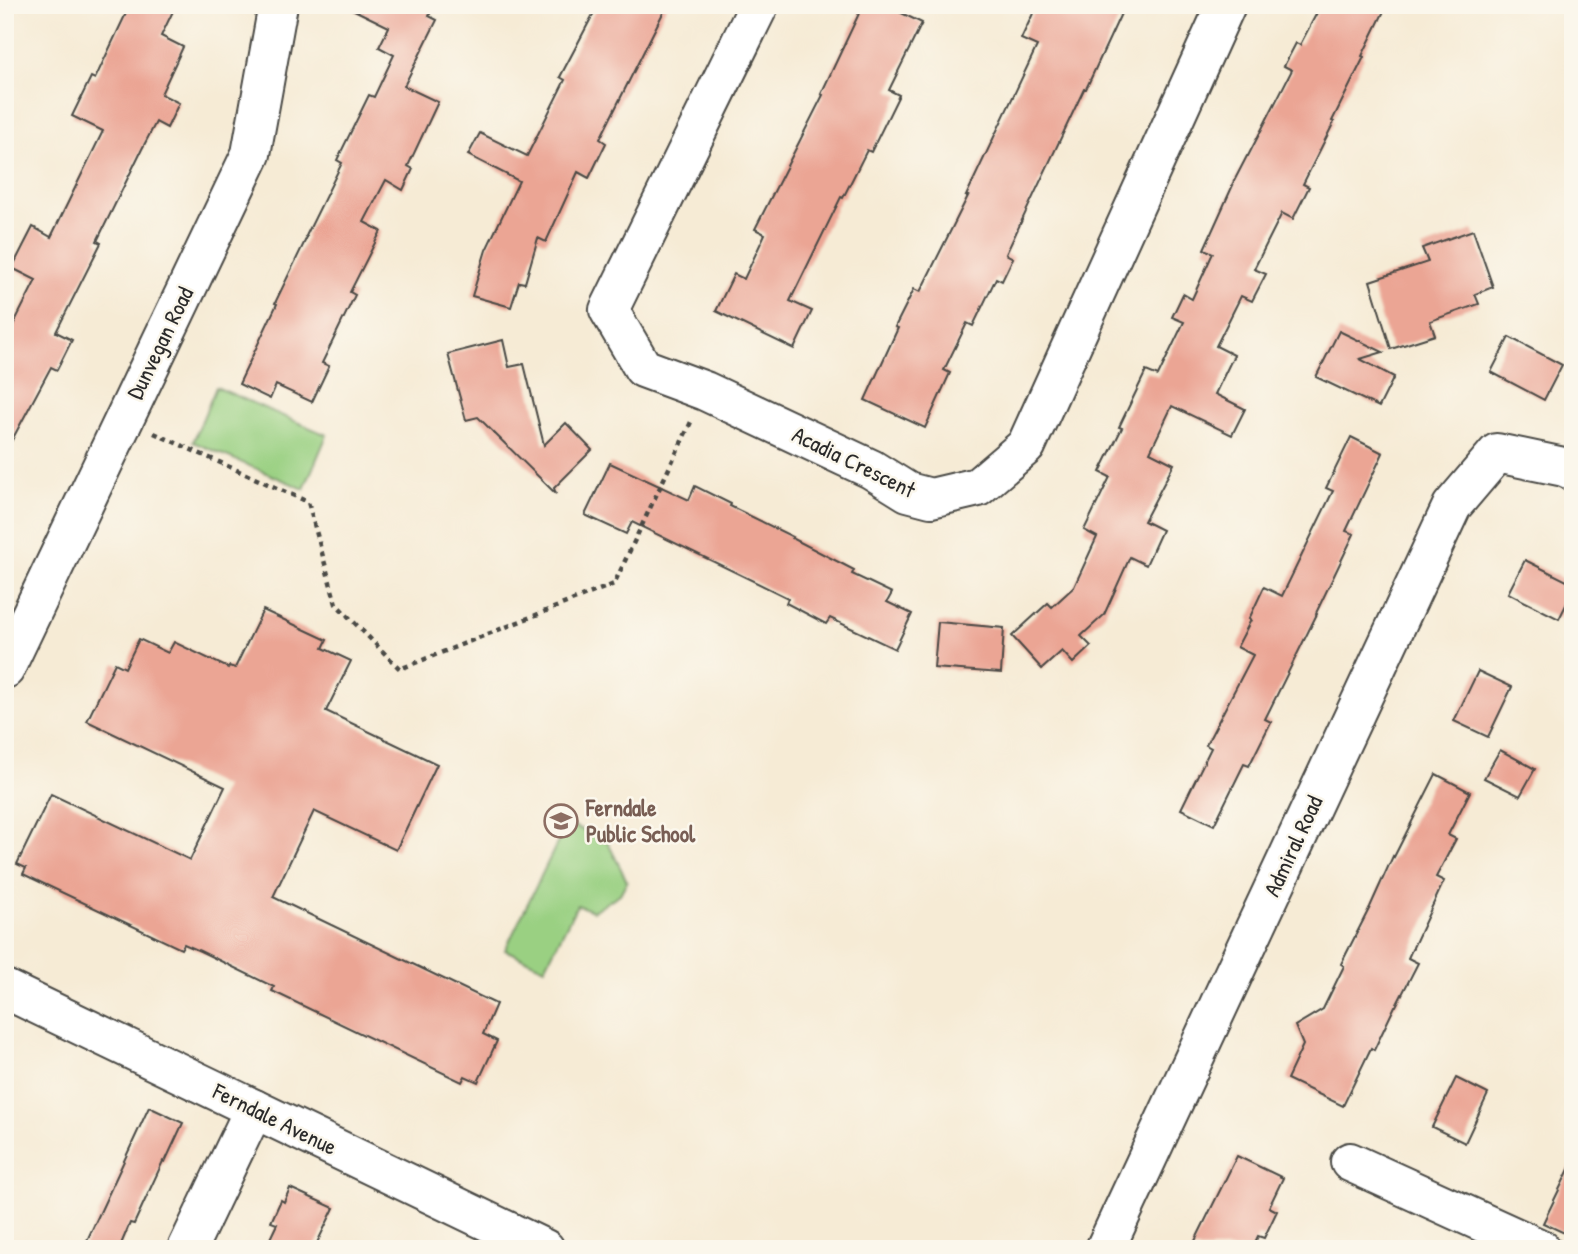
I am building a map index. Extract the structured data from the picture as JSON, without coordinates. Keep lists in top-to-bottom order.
{
  "streets": {
    "street": [
      "Dunvegan Road",
      "Acadia Crescent",
      "Admiral Road",
      "Ferndale Avenue"
    ]
  },
  "places": {
    "school or university": ["Ferndale Public School"]
  }
}
